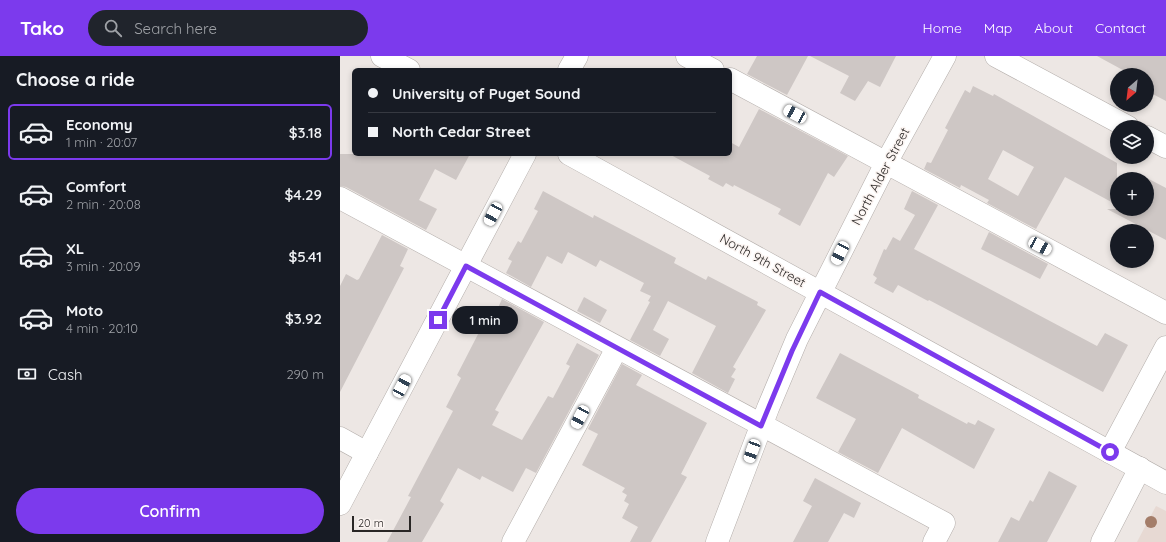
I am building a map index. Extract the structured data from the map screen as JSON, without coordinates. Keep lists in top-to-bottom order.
{
  "streets": {
    "street": ["North Alder Street", "North 9th Street"]
  },
  "crossings": [
    ["North Alder Street", "North 9th Street"]
  ],
  "scale_bar": "20 m",
  "north": "bottom left",
  "page": {
    "header": "Tako",
    "search": "Search here",
    "nav": [
      "Home",
      "Map",
      "About",
      "Contact"
    ],
    "heading": "Choose a ride",
    "map_buttons": ["+", "−"],
    "banner": ["University of Puget Sound", "North Cedar Street"],
    "list": [
      {
        "name": "Economy",
        "note": "1 min · 20:07",
        "value": "$3.18"
      },
      {
        "name": "Comfort",
        "note": "2 min · 20:08",
        "value": "$4.29"
      },
      {
        "name": "XL",
        "note": "3 min · 20:09",
        "value": "$5.41"
      },
      {
        "name": "Moto",
        "note": "4 min · 20:10",
        "value": "$3.92"
      }
    ],
    "bubble": "1 min",
    "pay": ["Cash", "290 m"],
    "buttons": "Confirm",
    "scale": "20 m"
  }
}
